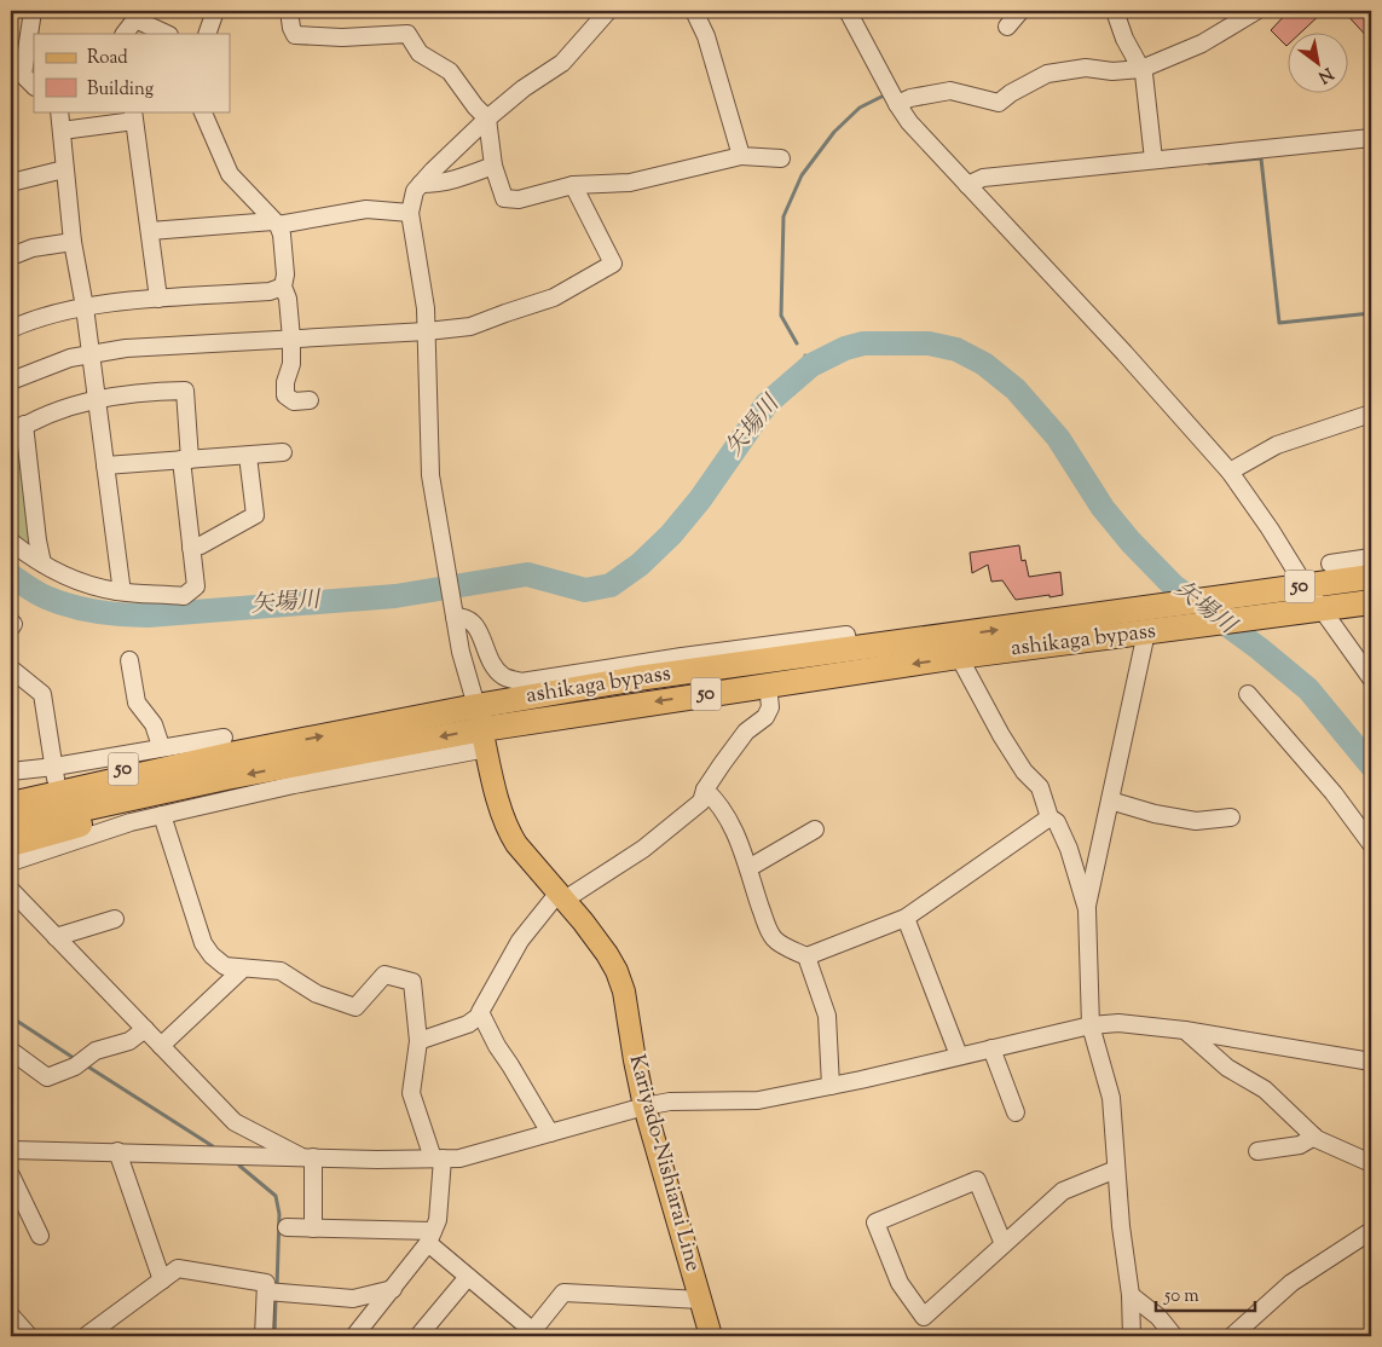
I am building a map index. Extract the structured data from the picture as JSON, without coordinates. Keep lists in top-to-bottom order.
{
  "streets": {
    "highway": ["50", "ashikaga bypass"],
    "main road": ["Kariyado-Nishiarai Line"]
  },
  "crossings": [
    ["50", "ashikaga bypass"],
    ["ashikaga bypass", "Kariyado-Nishiarai Line"]
  ],
  "water": ["矢場川"],
  "legend": ["Road", "Building"],
  "scale_bar": "50 m",
  "north": "bottom right"
}
